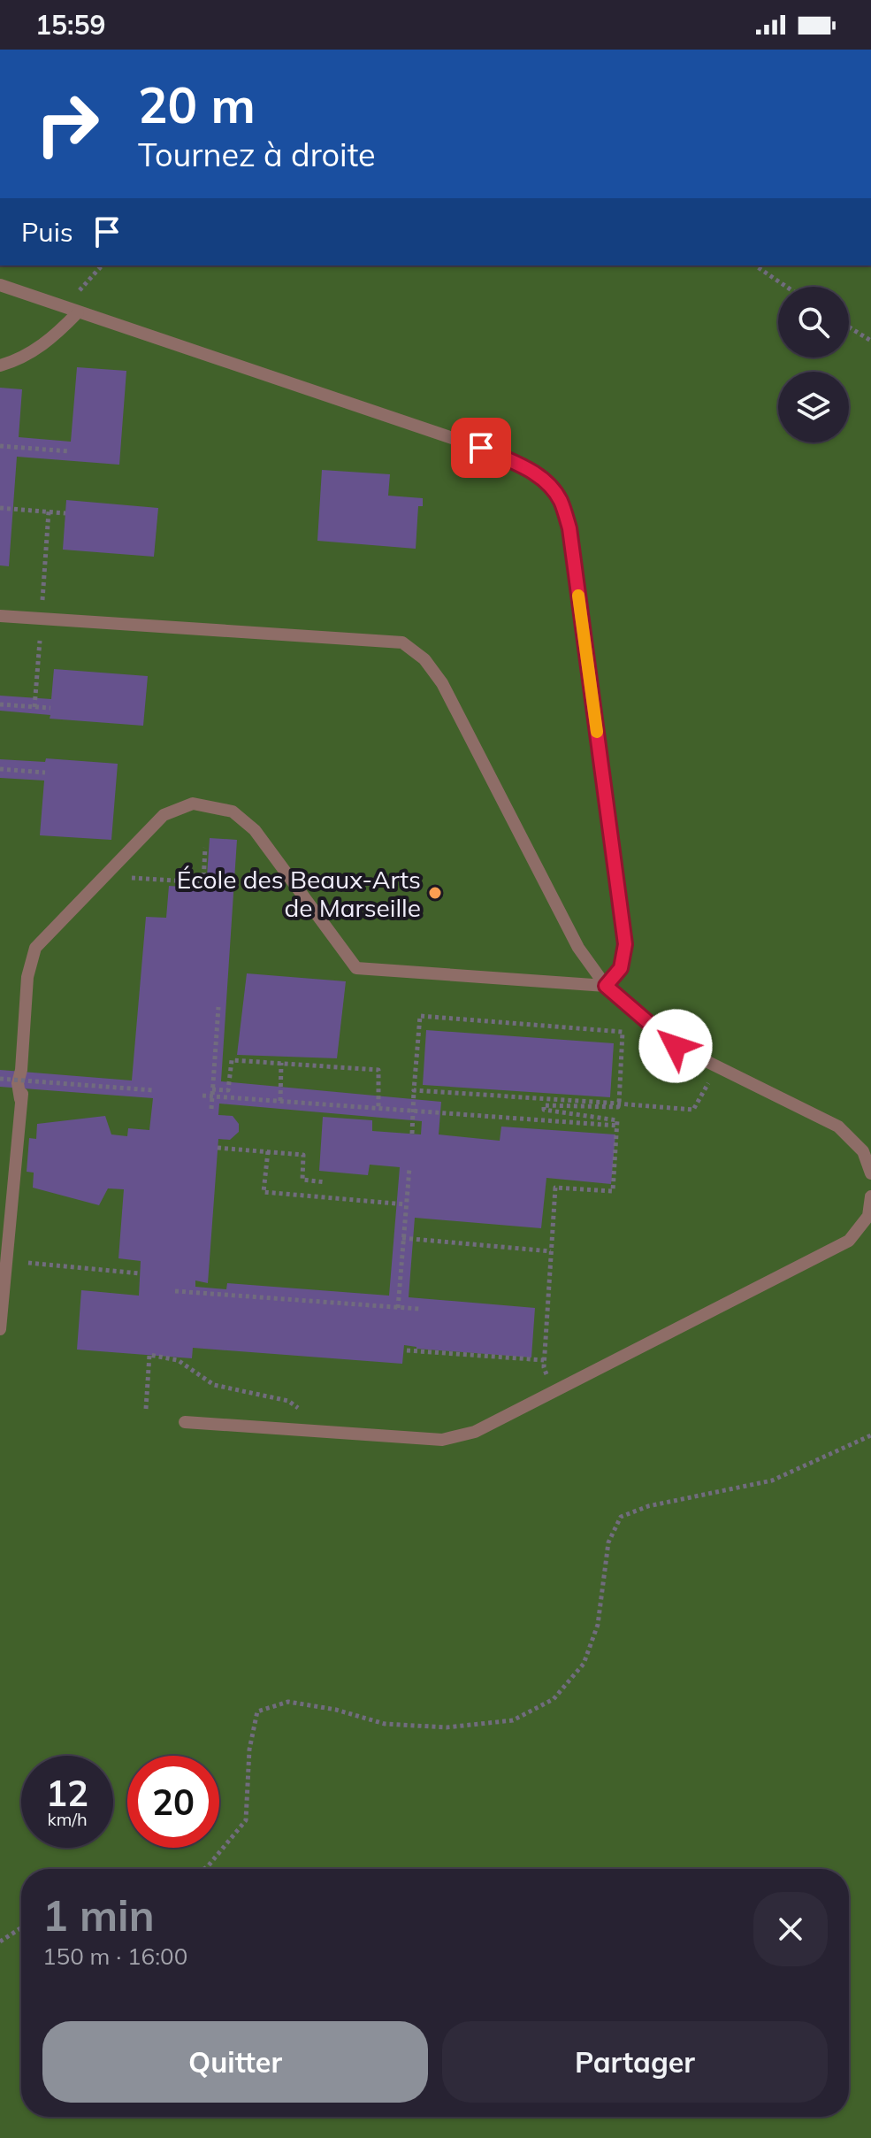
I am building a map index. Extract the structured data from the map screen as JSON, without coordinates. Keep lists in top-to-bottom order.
{
  "places": ["École des Beaux-Arts de Marseille"],
  "page": {
    "status": "15:59",
    "turn": ["20 m", "Tournez à droite"],
    "then": "Puis",
    "speed": "12 km/h",
    "limit": "20",
    "heading": ["1 min", "150 m · 16:00"],
    "buttons": ["Quitter", "Partager"]
  }
}
